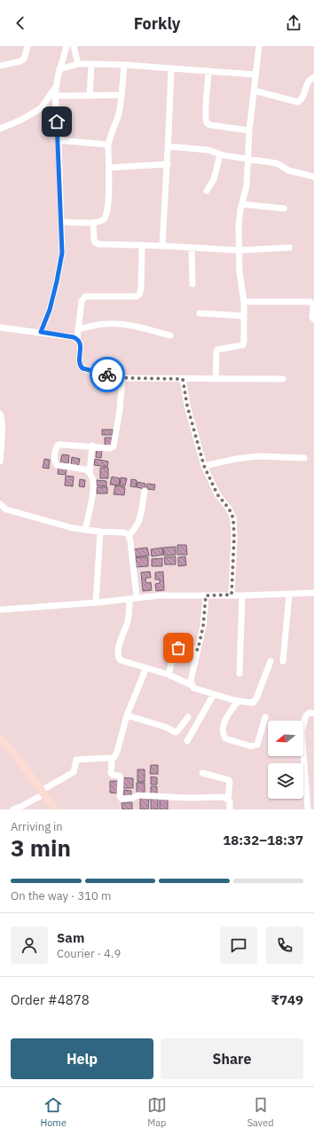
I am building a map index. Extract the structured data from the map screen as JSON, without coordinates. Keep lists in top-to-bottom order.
{
  "north": "left",
  "page": {
    "header": "Forkly",
    "heading": ["3 min", "Arriving in", "18:32–18:37"],
    "panel": [
      "Sam",
      "Courier · 4.9",
      "Order #4878",
      "₹749"
    ],
    "bar": "On the way · 310 m",
    "buttons": ["Help", "Share"],
    "tabs": ["Home", "Map", "Saved"]
  }
}
